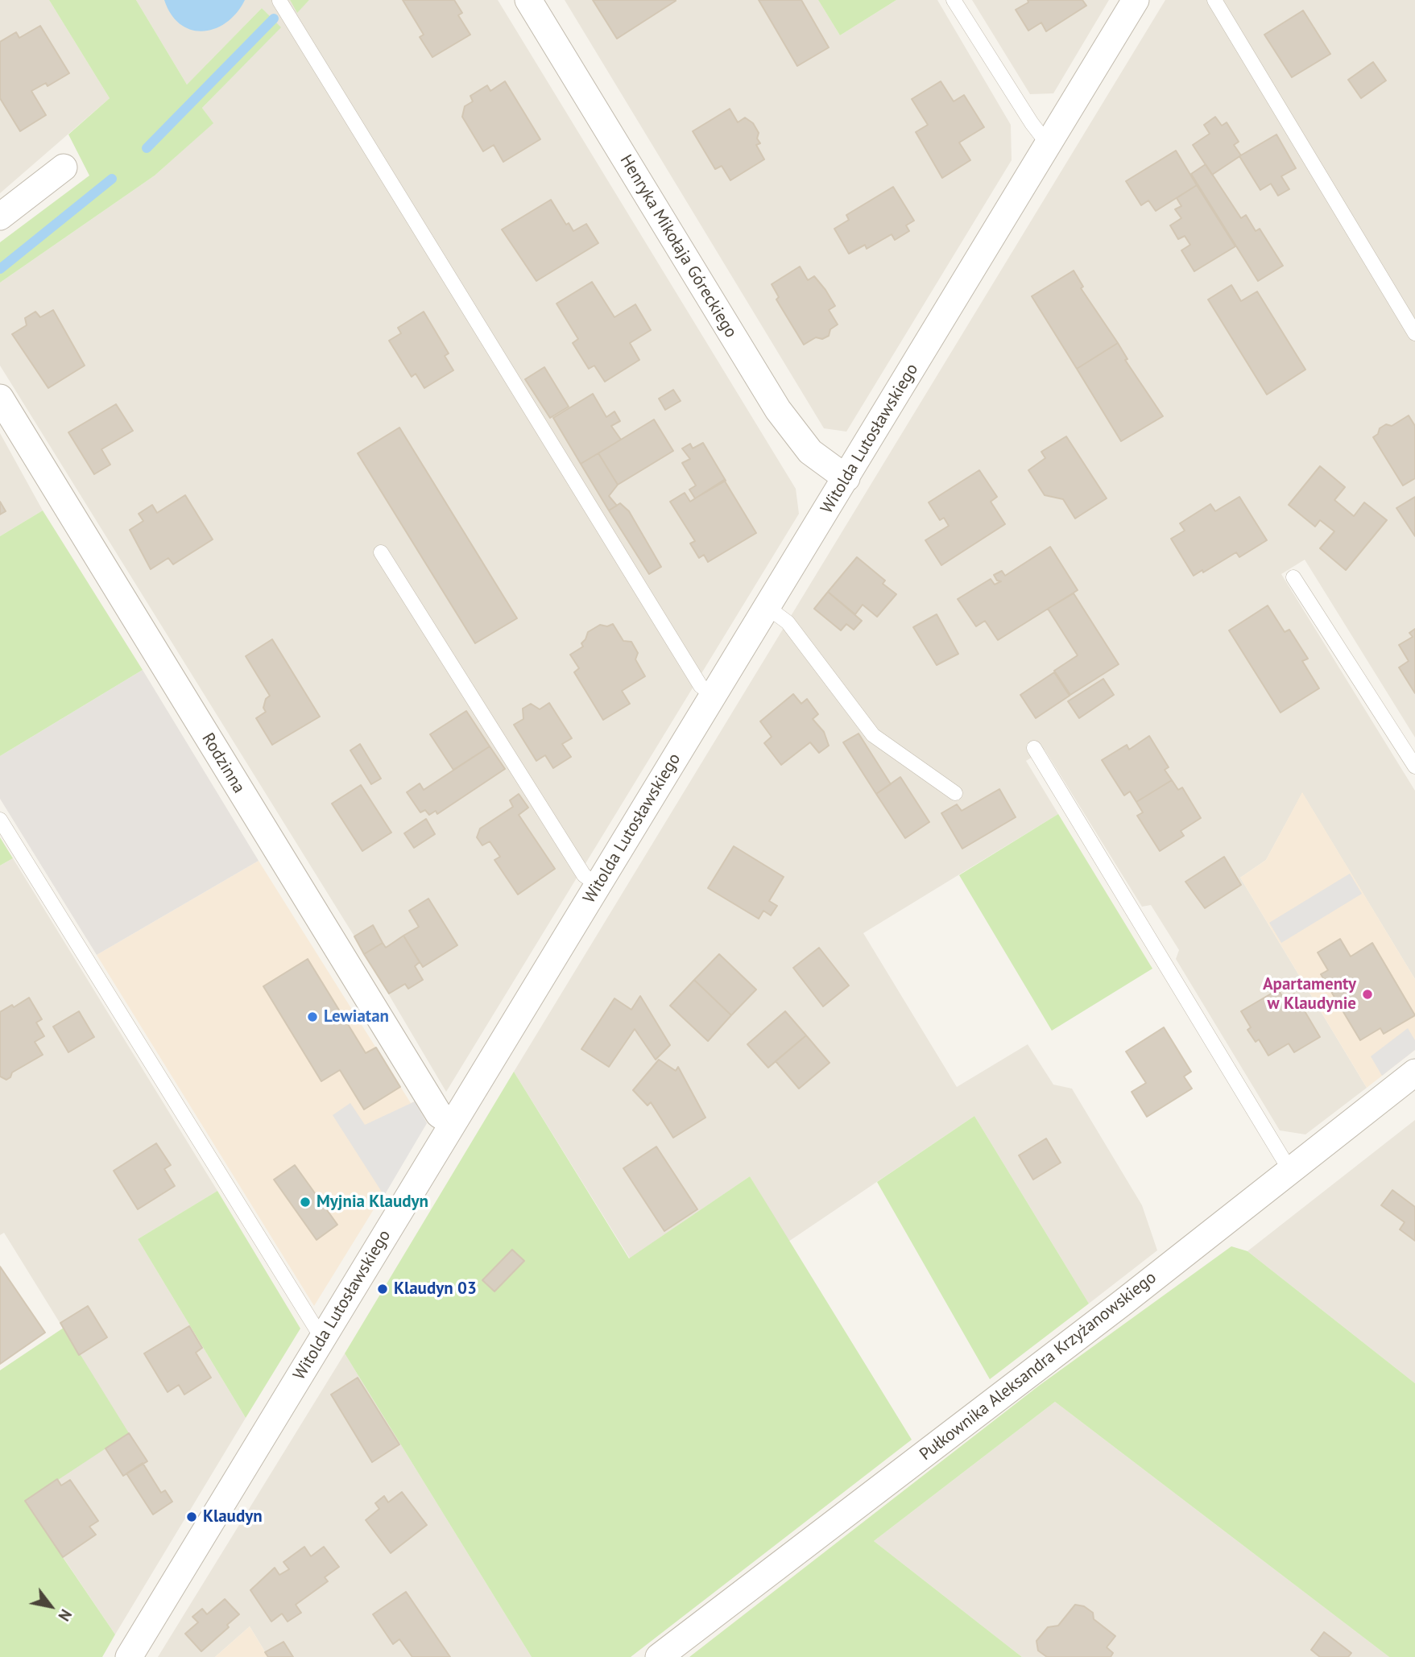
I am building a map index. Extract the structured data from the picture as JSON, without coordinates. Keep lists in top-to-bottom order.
{
  "streets": {
    "street": [
      "Henryka Mikołaja Góreckiego",
      "Witolda Lutosławskiego",
      "Rodzinna",
      "Pułkownika Aleksandra Krzyżanowskiego"
    ]
  },
  "crossings": [
    ["Henryka Mikołaja Góreckiego", "Witolda Lutosławskiego"],
    ["Witolda Lutosławskiego", "Rodzinna"]
  ],
  "places": [
    "Apartamenty w Klaudynie",
    "Lewiatan",
    "Myjnia Klaudyn",
    "Klaudyn 03",
    "Klaudyn"
  ],
  "north": "bottom right"
}
